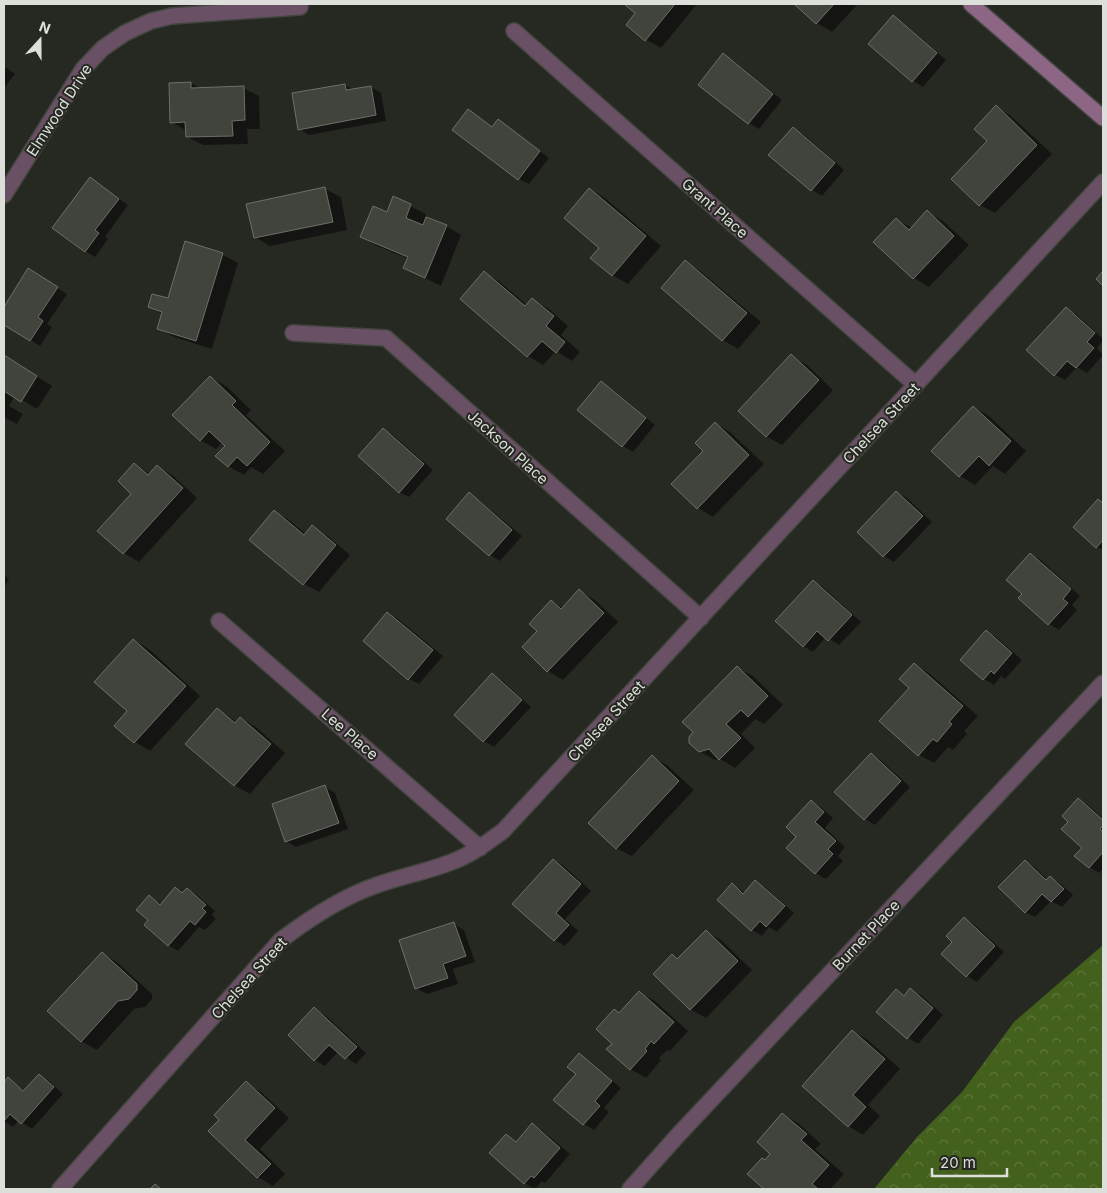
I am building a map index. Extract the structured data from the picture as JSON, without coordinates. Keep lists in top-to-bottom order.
{
  "streets": {
    "street": [
      "Elmwood Drive",
      "Grant Place",
      "Chelsea Street",
      "Jackson Place",
      "Lee Place",
      "Burnet Place"
    ]
  },
  "crossings": [
    ["Grant Place", "Chelsea Street"],
    ["Chelsea Street", "Jackson Place"],
    ["Chelsea Street", "Lee Place"]
  ],
  "scale_bar": "20 m",
  "north": "top"
}
